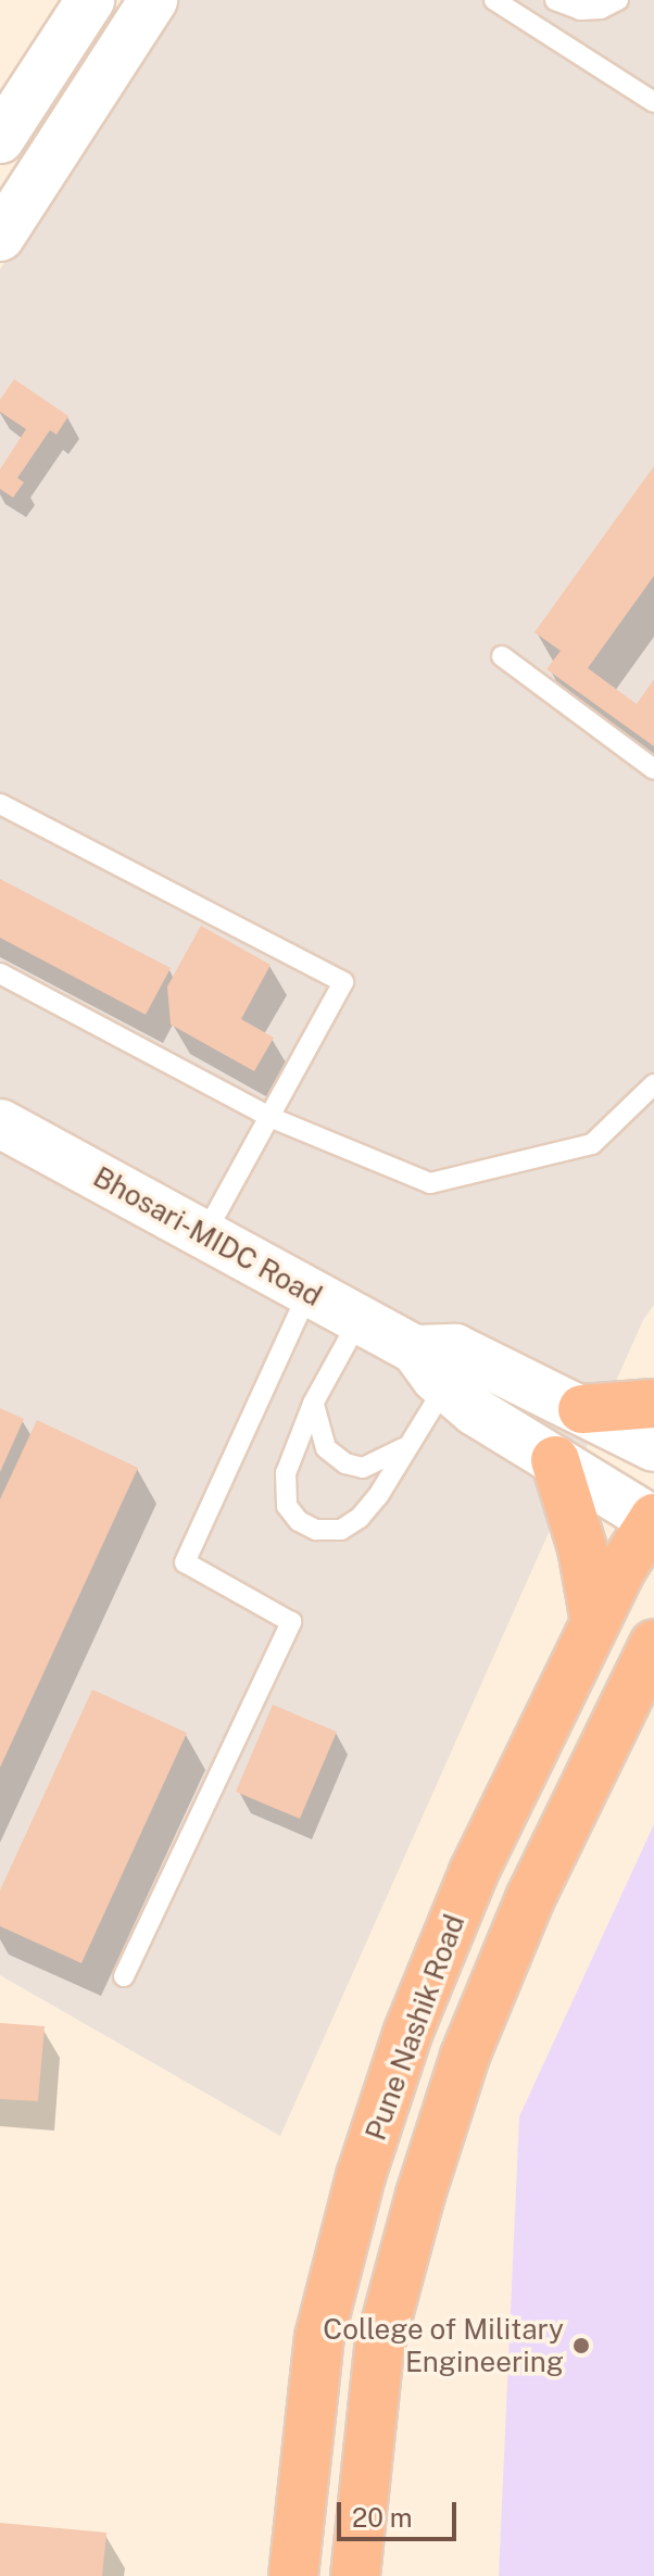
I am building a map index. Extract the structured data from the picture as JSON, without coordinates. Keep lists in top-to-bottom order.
{
  "streets": {
    "highway": ["Pune Nashik Road"],
    "street": ["Bhosari-MIDC Road"]
  },
  "crossings": [
    ["Bhosari-MIDC Road", "Pune Nashik Road"]
  ],
  "places": ["College of Military Engineering"],
  "scale_bar": "20 m"
}
